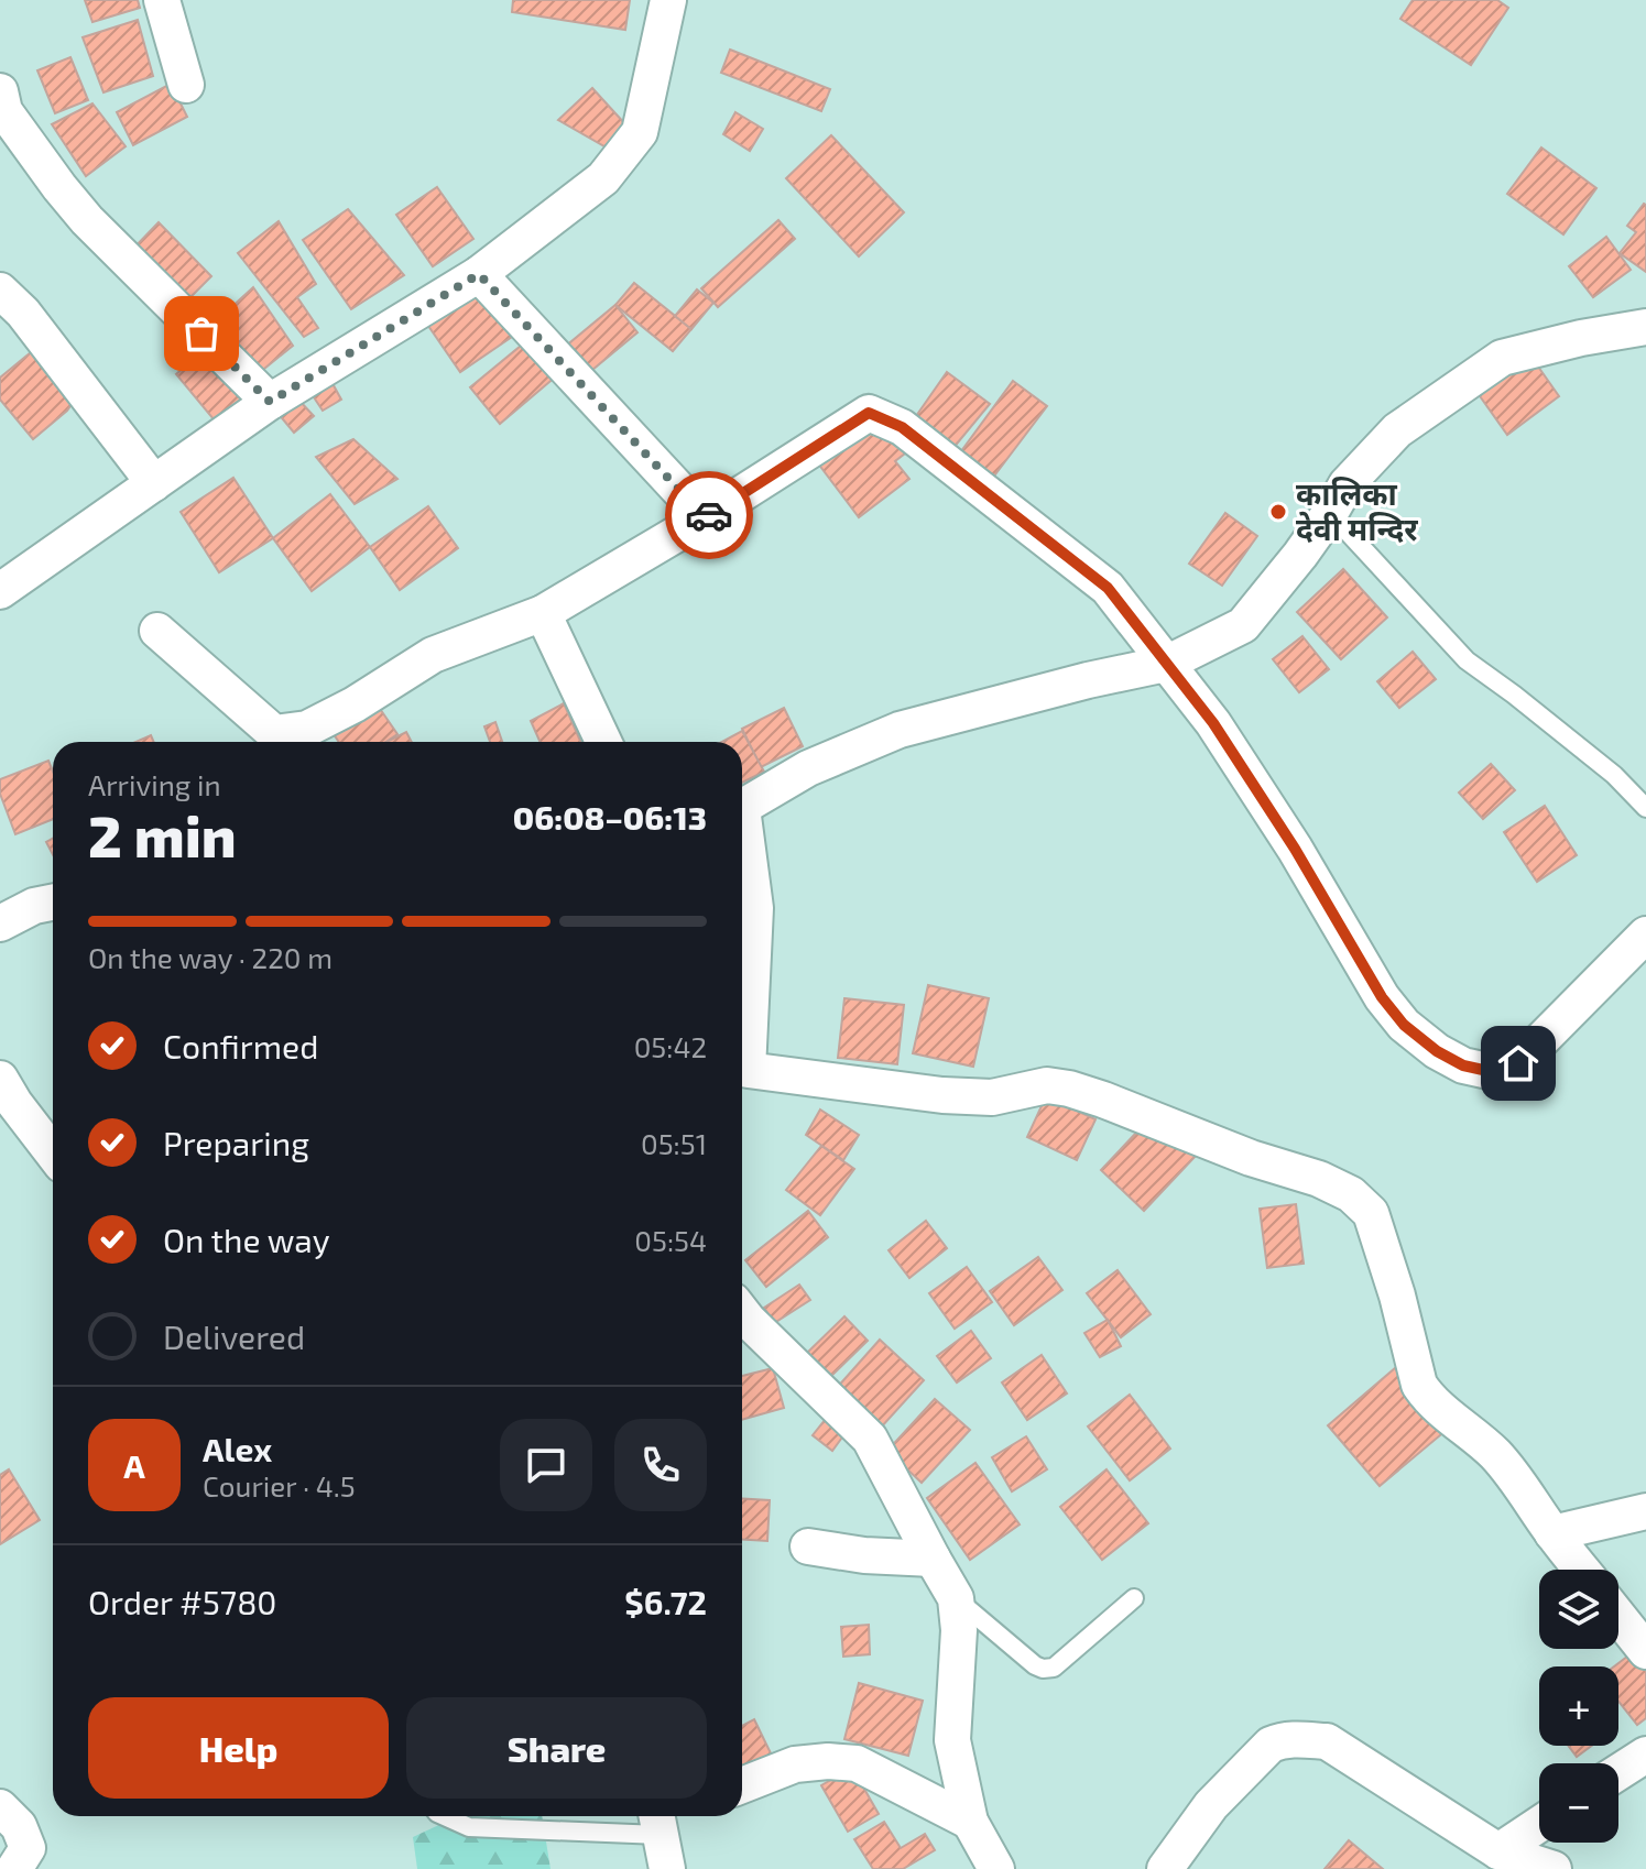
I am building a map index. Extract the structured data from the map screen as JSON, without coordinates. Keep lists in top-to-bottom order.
{
  "places": ["कालिका देवी मन्दिर"],
  "page": {
    "heading": ["2 min", "Arriving in", "06:08–06:13"],
    "panel": [
      "Alex",
      "Courier · 4.5",
      "Order #5780",
      "$6.72"
    ],
    "bar": "On the way · 220 m",
    "list": [
      ["Confirmed", "05:42"],
      ["Preparing", "05:51"],
      ["On the way", "05:54"],
      "Delivered"
    ],
    "round": "A",
    "map_buttons": ["+", "−"],
    "buttons": ["Help", "Share"]
  }
}
